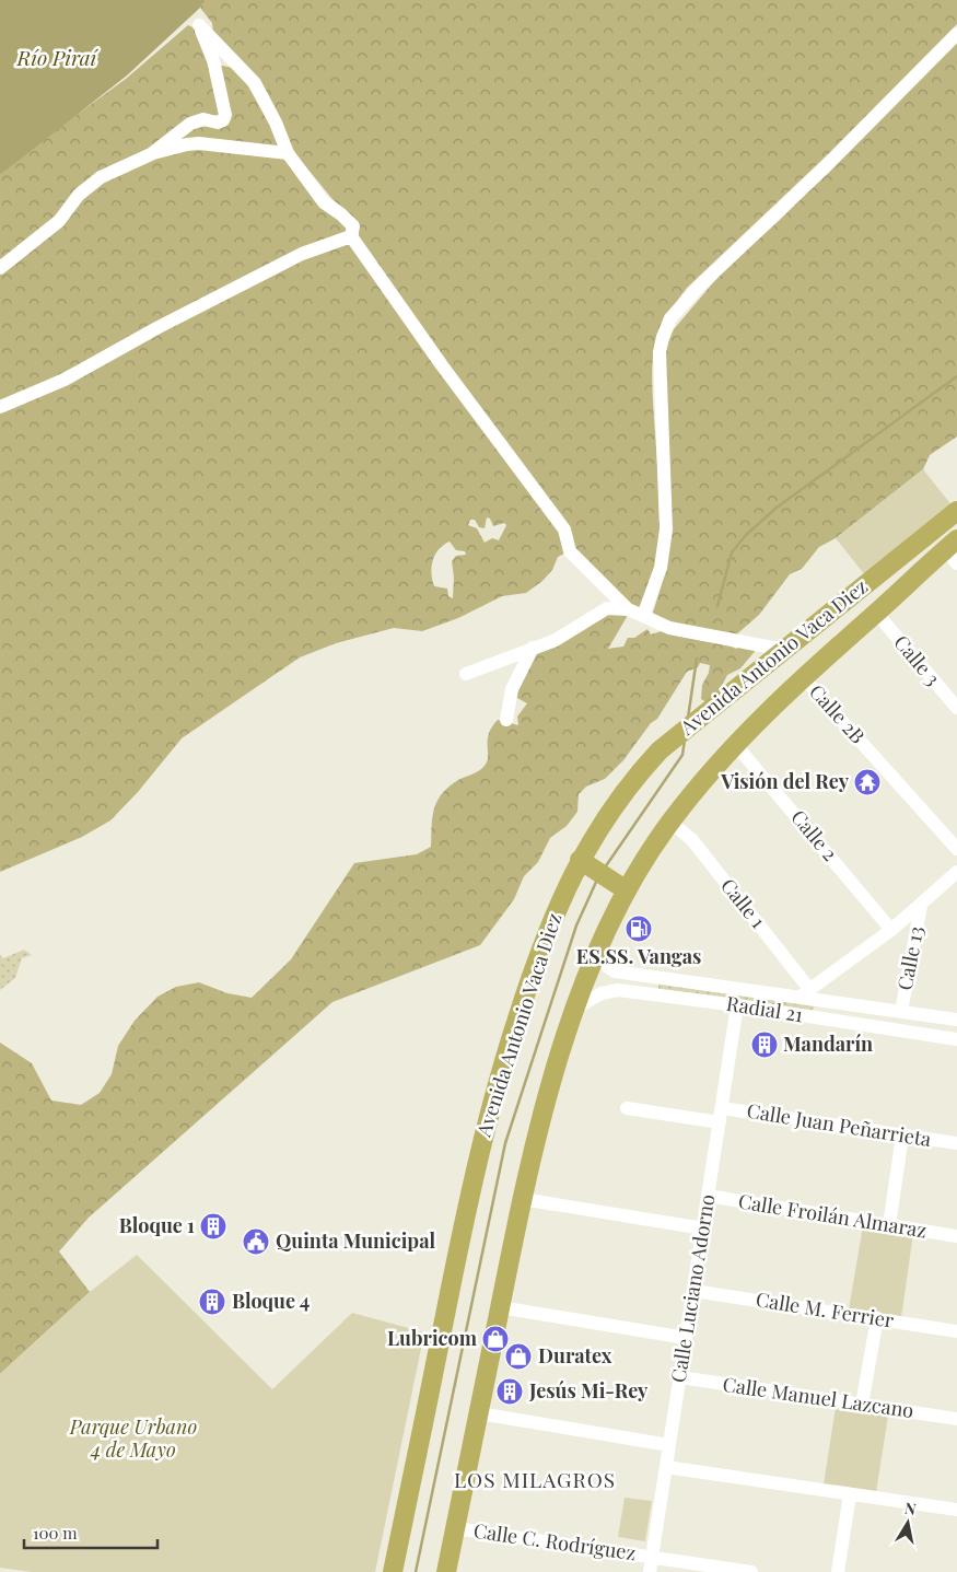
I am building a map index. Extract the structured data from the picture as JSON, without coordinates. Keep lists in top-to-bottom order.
{
  "streets": {
    "highway": ["Avenida Antonio Vaca Diez"],
    "street": [
      "Calle 3",
      "Calle 2B",
      "Calle 2",
      "Calle 1",
      "Calle 13",
      "Radial 21",
      "Calle Juan Peñarrieta",
      "Calle Froilán Almaraz",
      "Calle Luciano Adorno",
      "Calle M. Ferrier",
      "Calle Manuel Lazcano",
      "Calle C. Rodríguez"
    ]
  },
  "crossings": [
    ["Avenida Antonio Vaca Diez", "Calle 3"],
    ["Avenida Antonio Vaca Diez", "Calle 2B"],
    ["Avenida Antonio Vaca Diez", "Calle 2"],
    ["Avenida Antonio Vaca Diez", "Calle 1"],
    ["Avenida Antonio Vaca Diez", "Radial 21"],
    ["Avenida Antonio Vaca Diez", "Calle C. Rodríguez"],
    ["Calle 1", "Radial 21"],
    ["Calle 13", "Radial 21"],
    ["Radial 21", "Calle Luciano Adorno"],
    ["Calle Juan Peñarrieta", "Calle Luciano Adorno"],
    ["Calle Froilán Almaraz", "Calle Luciano Adorno"],
    ["Calle Luciano Adorno", "Calle M. Ferrier"],
    ["Calle Luciano Adorno", "Calle Manuel Lazcano"],
    ["Calle Luciano Adorno", "Calle C. Rodríguez"]
  ],
  "districts": ["LOS MILAGROS"],
  "water": ["Río Piraí"],
  "parks": ["Parque Urbano 4 de Mayo"],
  "places": {
    "temple": ["Visión del Rey"],
    "fuel station": ["ES.SS. Vangas"],
    "building": [
      "Mandarín",
      "Bloque 1",
      "Bloque 4",
      "Jesús Mi-Rey"
    ],
    "public building": ["Quinta Municipal"],
    "shop": ["Lubricom", "Duratex"]
  },
  "scale_bar": "100 m",
  "north": "top"
}
